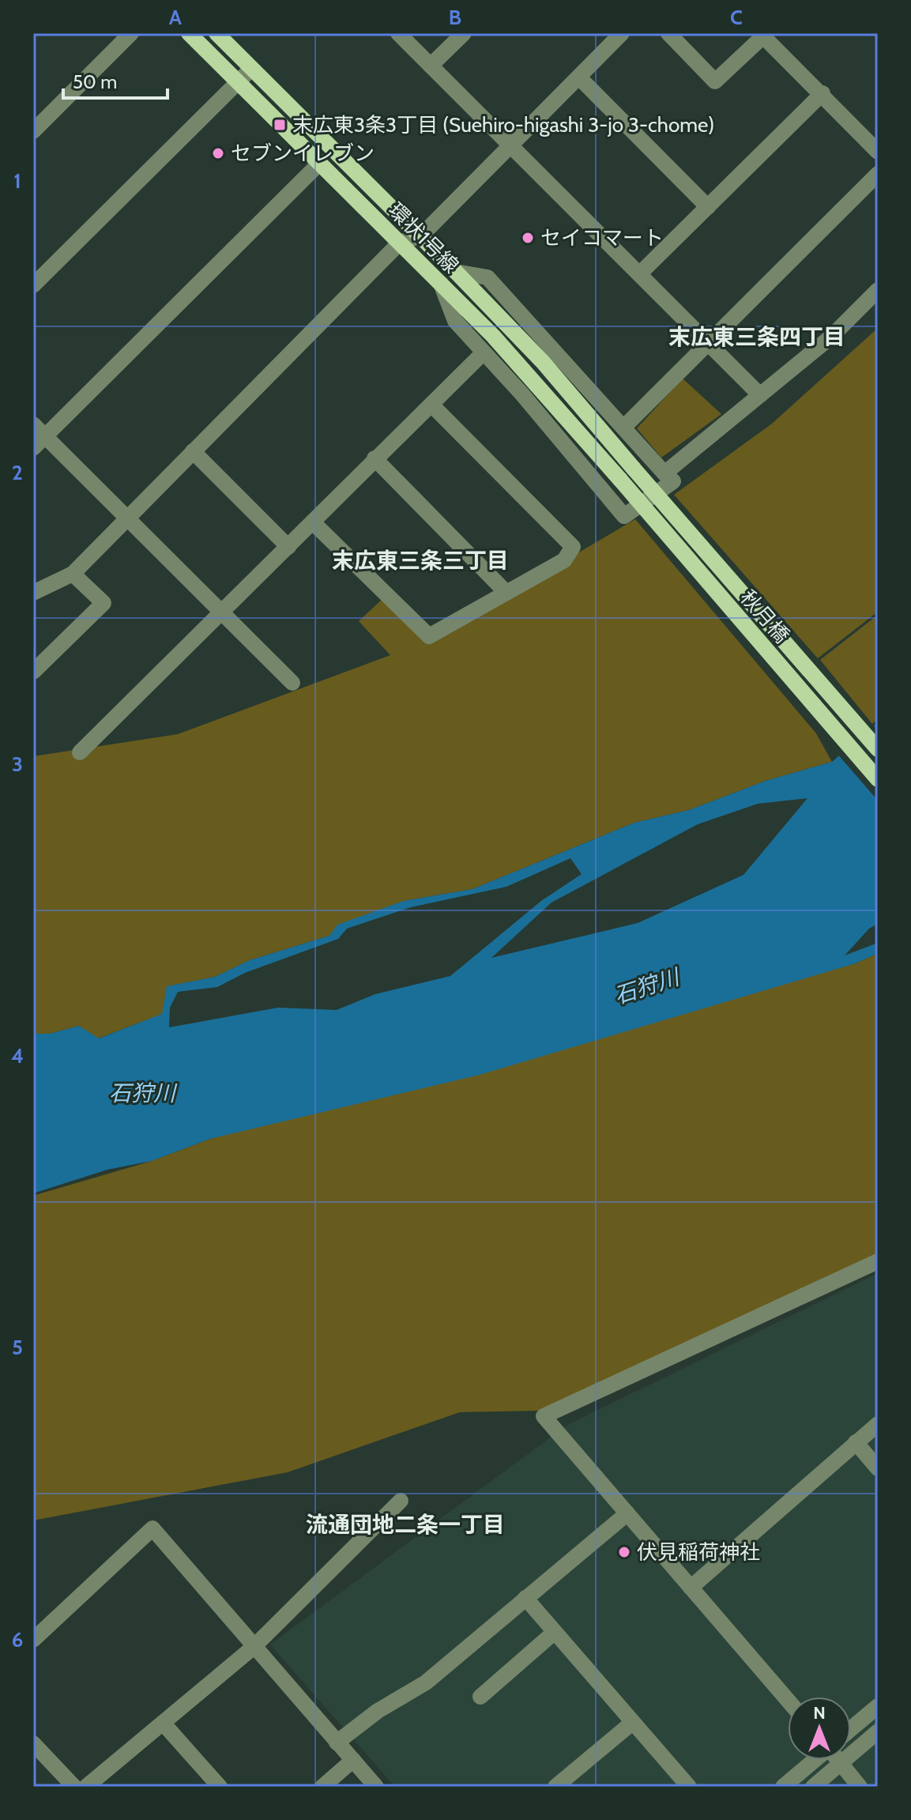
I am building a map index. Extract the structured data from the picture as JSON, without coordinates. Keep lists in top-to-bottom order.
{
  "streets": {
    "main road": ["環状1号線", "秋月橋"]
  },
  "crossings": [
    ["環状1号線", "秋月橋"]
  ],
  "districts": ["末広東三条四丁目", "末広東三条三丁目", "流通団地二条一丁目"],
  "water": ["石狩川"],
  "places": {
    "transit": ["末広東3条3丁目 (Suehiro-higashi 3-jo 3-chome)"],
    "other": ["セブンイレブン", "セイコマート", "伏見稲荷神社"]
  },
  "scale_bar": "50 m",
  "north": "top",
  "grid": {
    "columns": ["A", "B", "C"],
    "rows": [
      "1",
      "2",
      "3",
      "4",
      "5",
      "6"
    ]
  }
}
